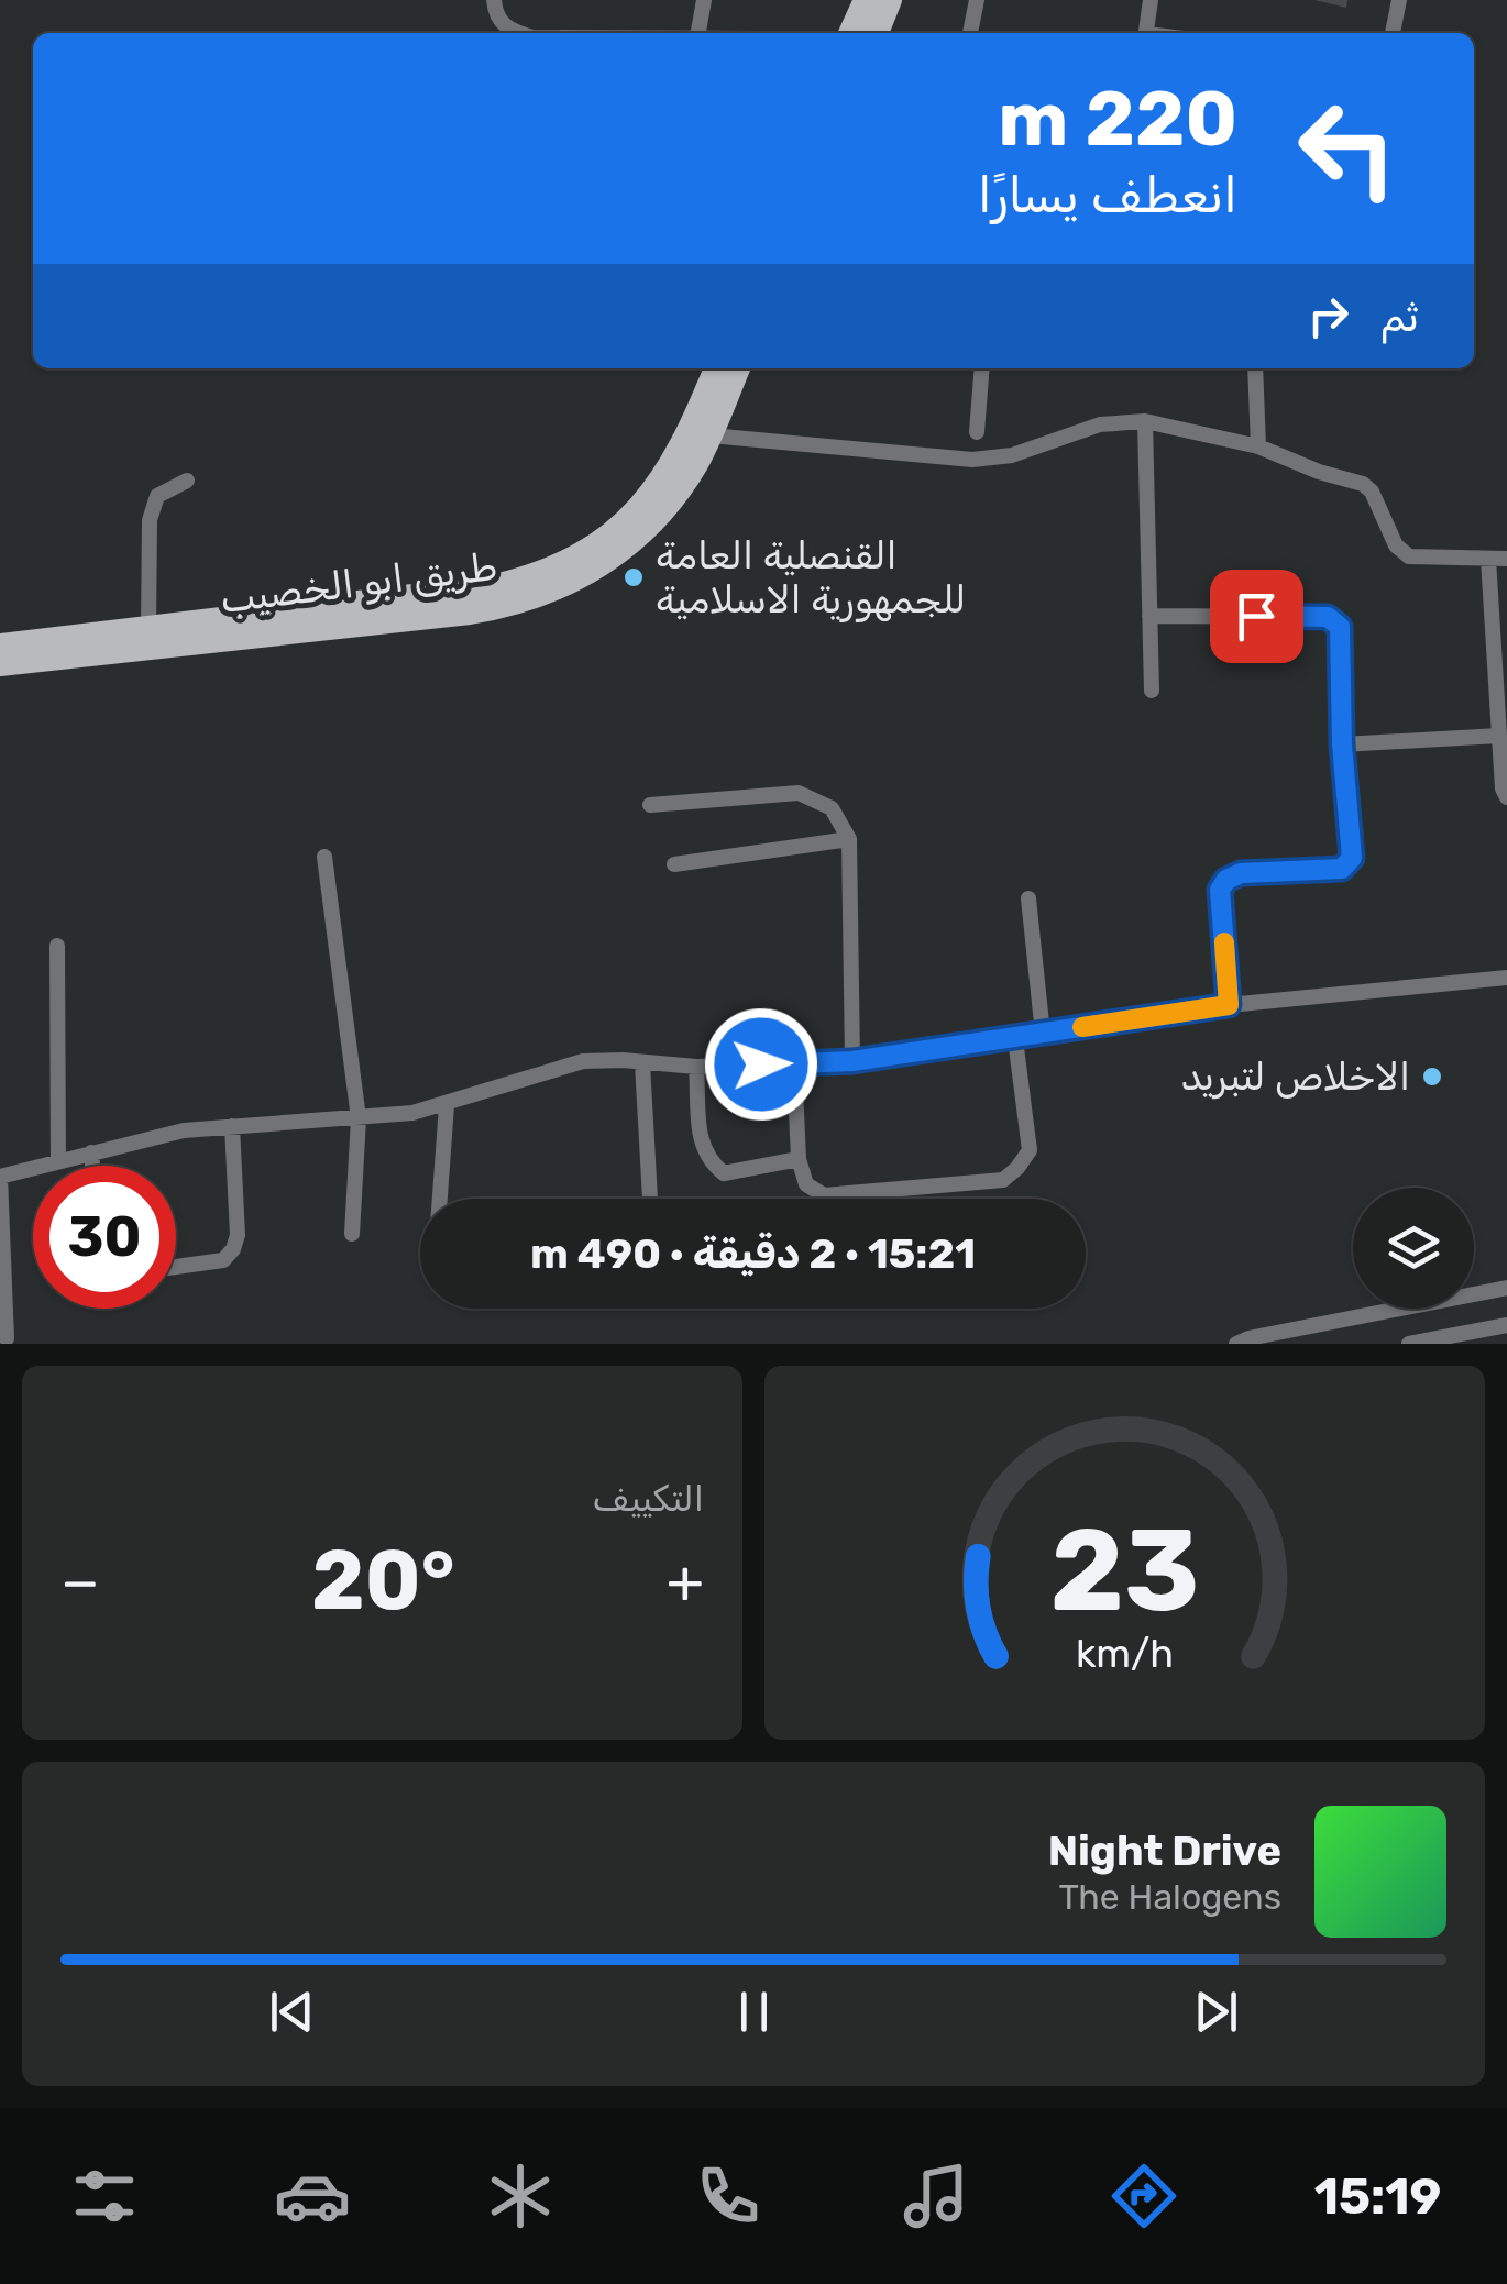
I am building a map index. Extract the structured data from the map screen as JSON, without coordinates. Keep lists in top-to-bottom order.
{
  "streets": {
    "main road": ["طريق ابو الخصيب"]
  },
  "places": ["القنصلية العامة للجمهورية الاسلامية", "الاخلاص لتبريد"],
  "page": {
    "turn": ["220 m", "انعطف يسارًا"],
    "then": "ثم",
    "limit": "30",
    "trip": "15:21 · 2 دقيقة · 490 m",
    "tile": "التكييف",
    "heat": ["−", "20°", "+"],
    "song": ["Night Drive", "The Halogens"],
    "tabs": "15:19",
    "gauge": ["23", "km/h"]
  }
}
